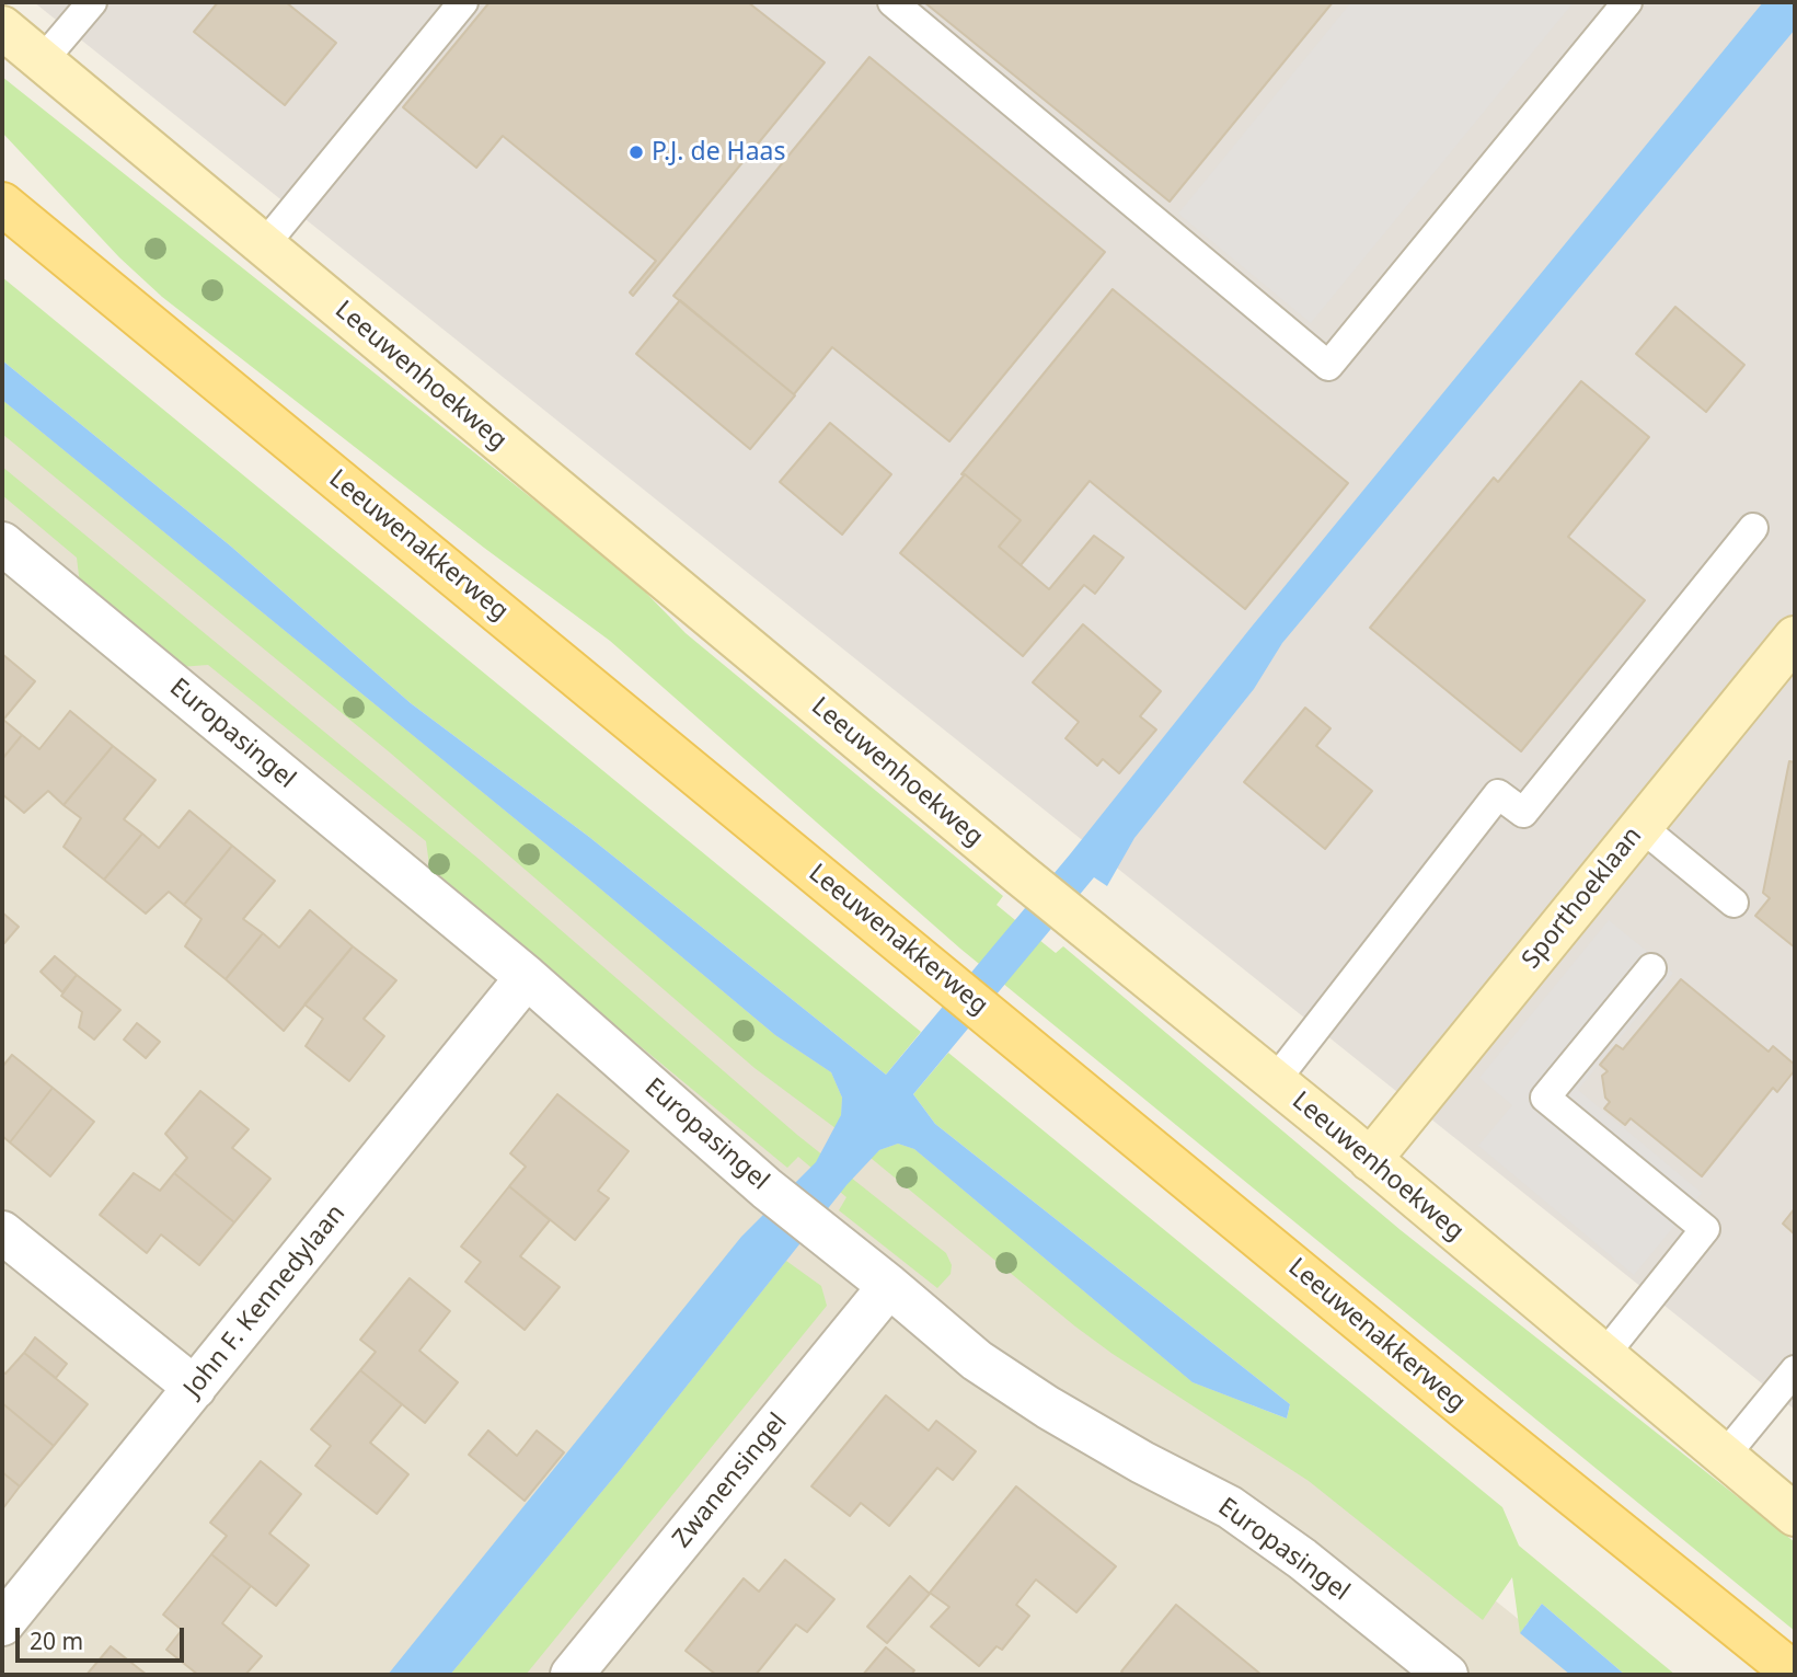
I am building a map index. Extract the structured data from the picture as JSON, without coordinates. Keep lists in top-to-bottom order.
{
  "streets": {
    "main road": ["Leeuwenakkerweg"],
    "street": [
      "Leeuwenhoekweg",
      "Europasingel",
      "Sporthoeklaan",
      "John F. Kennedylaan",
      "Zwanensingel"
    ]
  },
  "crossings": [
    ["Leeuwenhoekweg", "Sporthoeklaan"],
    ["Europasingel", "John F. Kennedylaan"],
    ["Europasingel", "Zwanensingel"]
  ],
  "places": ["P.J. de Haas"],
  "scale_bar": "20 m"
}
